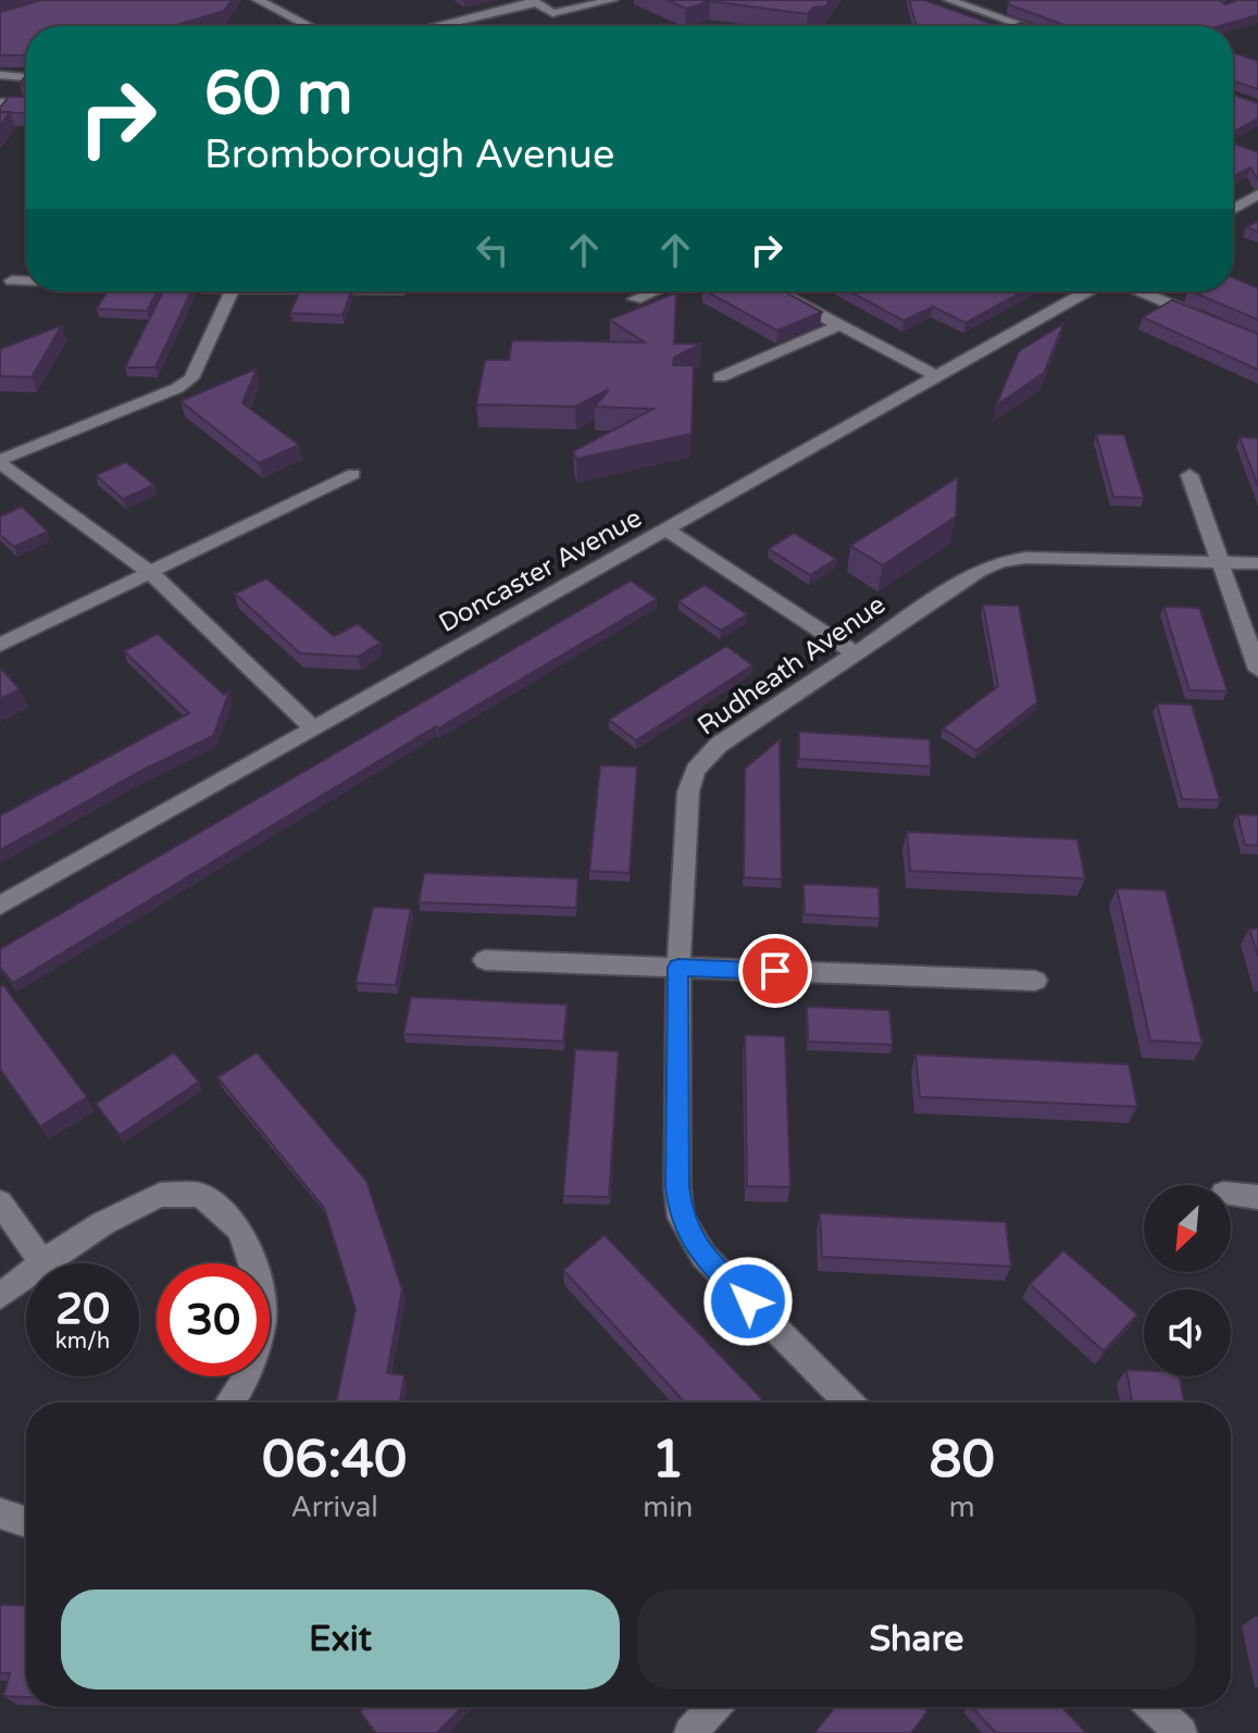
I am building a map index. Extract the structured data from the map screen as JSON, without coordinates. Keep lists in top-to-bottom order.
{
  "streets": {
    "street": ["Doncaster Avenue", "Rudheath Avenue"]
  },
  "north": "bottom left",
  "page": {
    "turn": ["60 m", "Bromborough Avenue"],
    "speed": "20 km/h",
    "limit": "30",
    "eta": [
      "06:40",
      "Arrival",
      "1",
      "min",
      "80",
      "m"
    ],
    "buttons": ["Exit", "Share"]
  }
}
